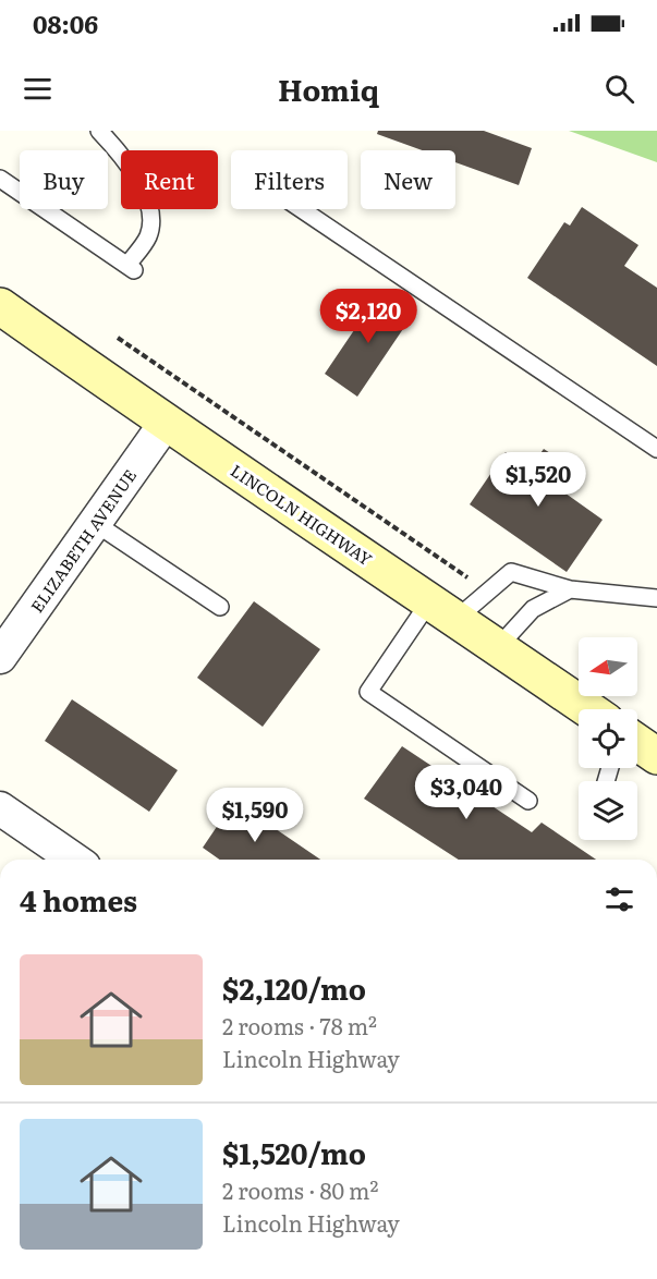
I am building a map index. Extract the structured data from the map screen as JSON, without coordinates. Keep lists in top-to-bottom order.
{
  "streets": {
    "main road": ["LINCOLN HIGHWAY"],
    "street": ["ELIZABETH AVENUE"]
  },
  "crossings": [
    ["LINCOLN HIGHWAY", "ELIZABETH AVENUE"]
  ],
  "north": "left",
  "page": {
    "status": "08:06",
    "header": "Homiq",
    "chip": [
      "Buy",
      "Rent",
      "Filters",
      "New"
    ],
    "price": [
      "$2,120",
      "$1,520",
      "$3,040",
      "$1,590"
    ],
    "heading": "4 homes",
    "list": [
      {
        "name": "$2,120/mo",
        "note": "2 rooms · 78 m² · Lincoln Highway"
      },
      {
        "name": "$1,520/mo",
        "note": "2 rooms · 80 m² · Lincoln Highway"
      }
    ]
  }
}
